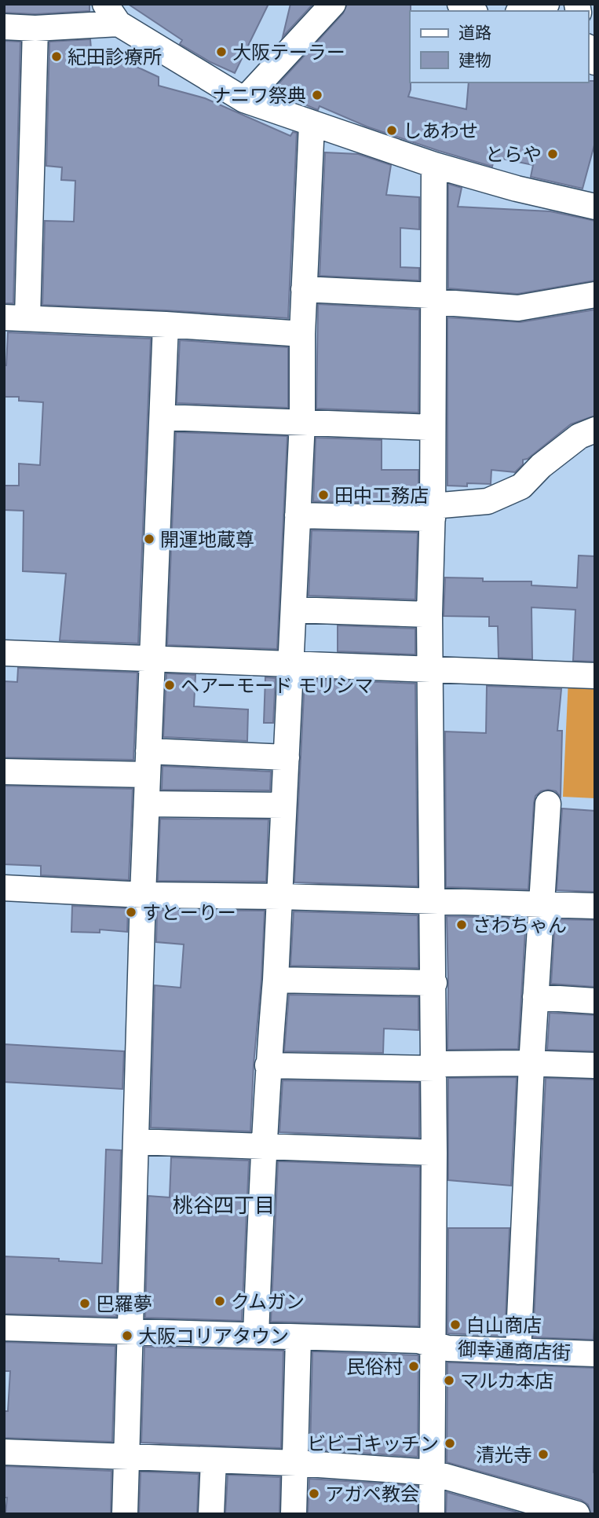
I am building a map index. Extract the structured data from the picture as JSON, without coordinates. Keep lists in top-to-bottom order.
{
  "streets": {
    "street": ["御幸通商店街"]
  },
  "districts": ["桃谷四丁目"],
  "places": [
    "大阪テーラー",
    "紀田診療所",
    "ナニワ祭典",
    "しあわせ",
    "とらや",
    "田中工務店",
    "開運地蔵尊",
    "ヘアーモード モリシマ",
    "すとーりー",
    "さわちゃん",
    "クムガン",
    "巴羅夢",
    "白山商店",
    "大阪コリアタウン",
    "民俗村",
    "マルカ本店",
    "ビビゴキッチン",
    "清光寺",
    "アガペ教会"
  ],
  "legend": ["道路", "建物"]
}
